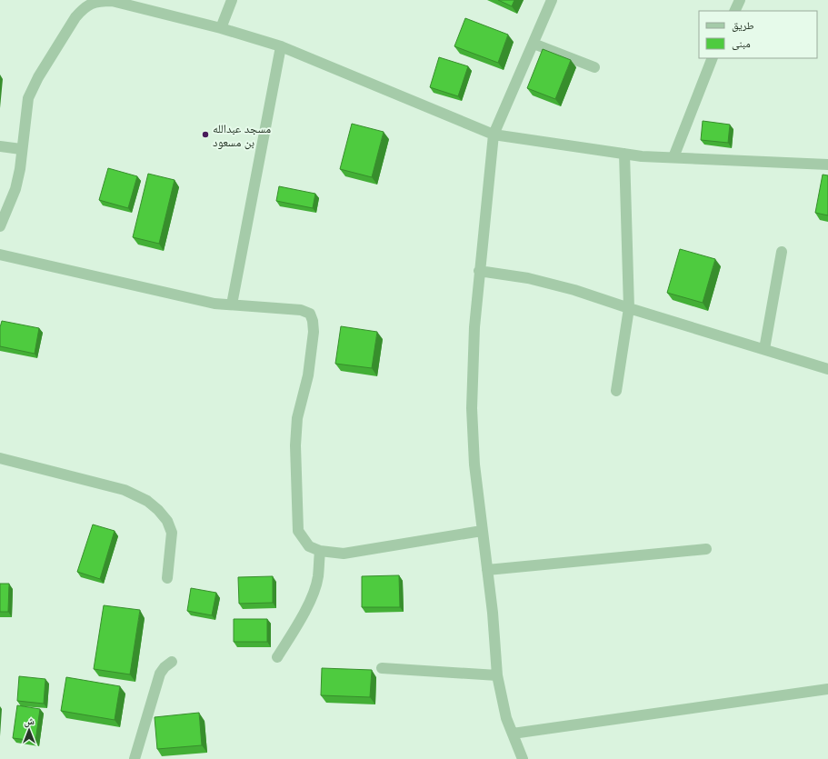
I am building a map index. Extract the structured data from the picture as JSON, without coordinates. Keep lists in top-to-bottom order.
{
  "places": ["مسجد عبدالله بن مسعود"],
  "legend": ["طريق", "مبنى"],
  "north": "top"
}
